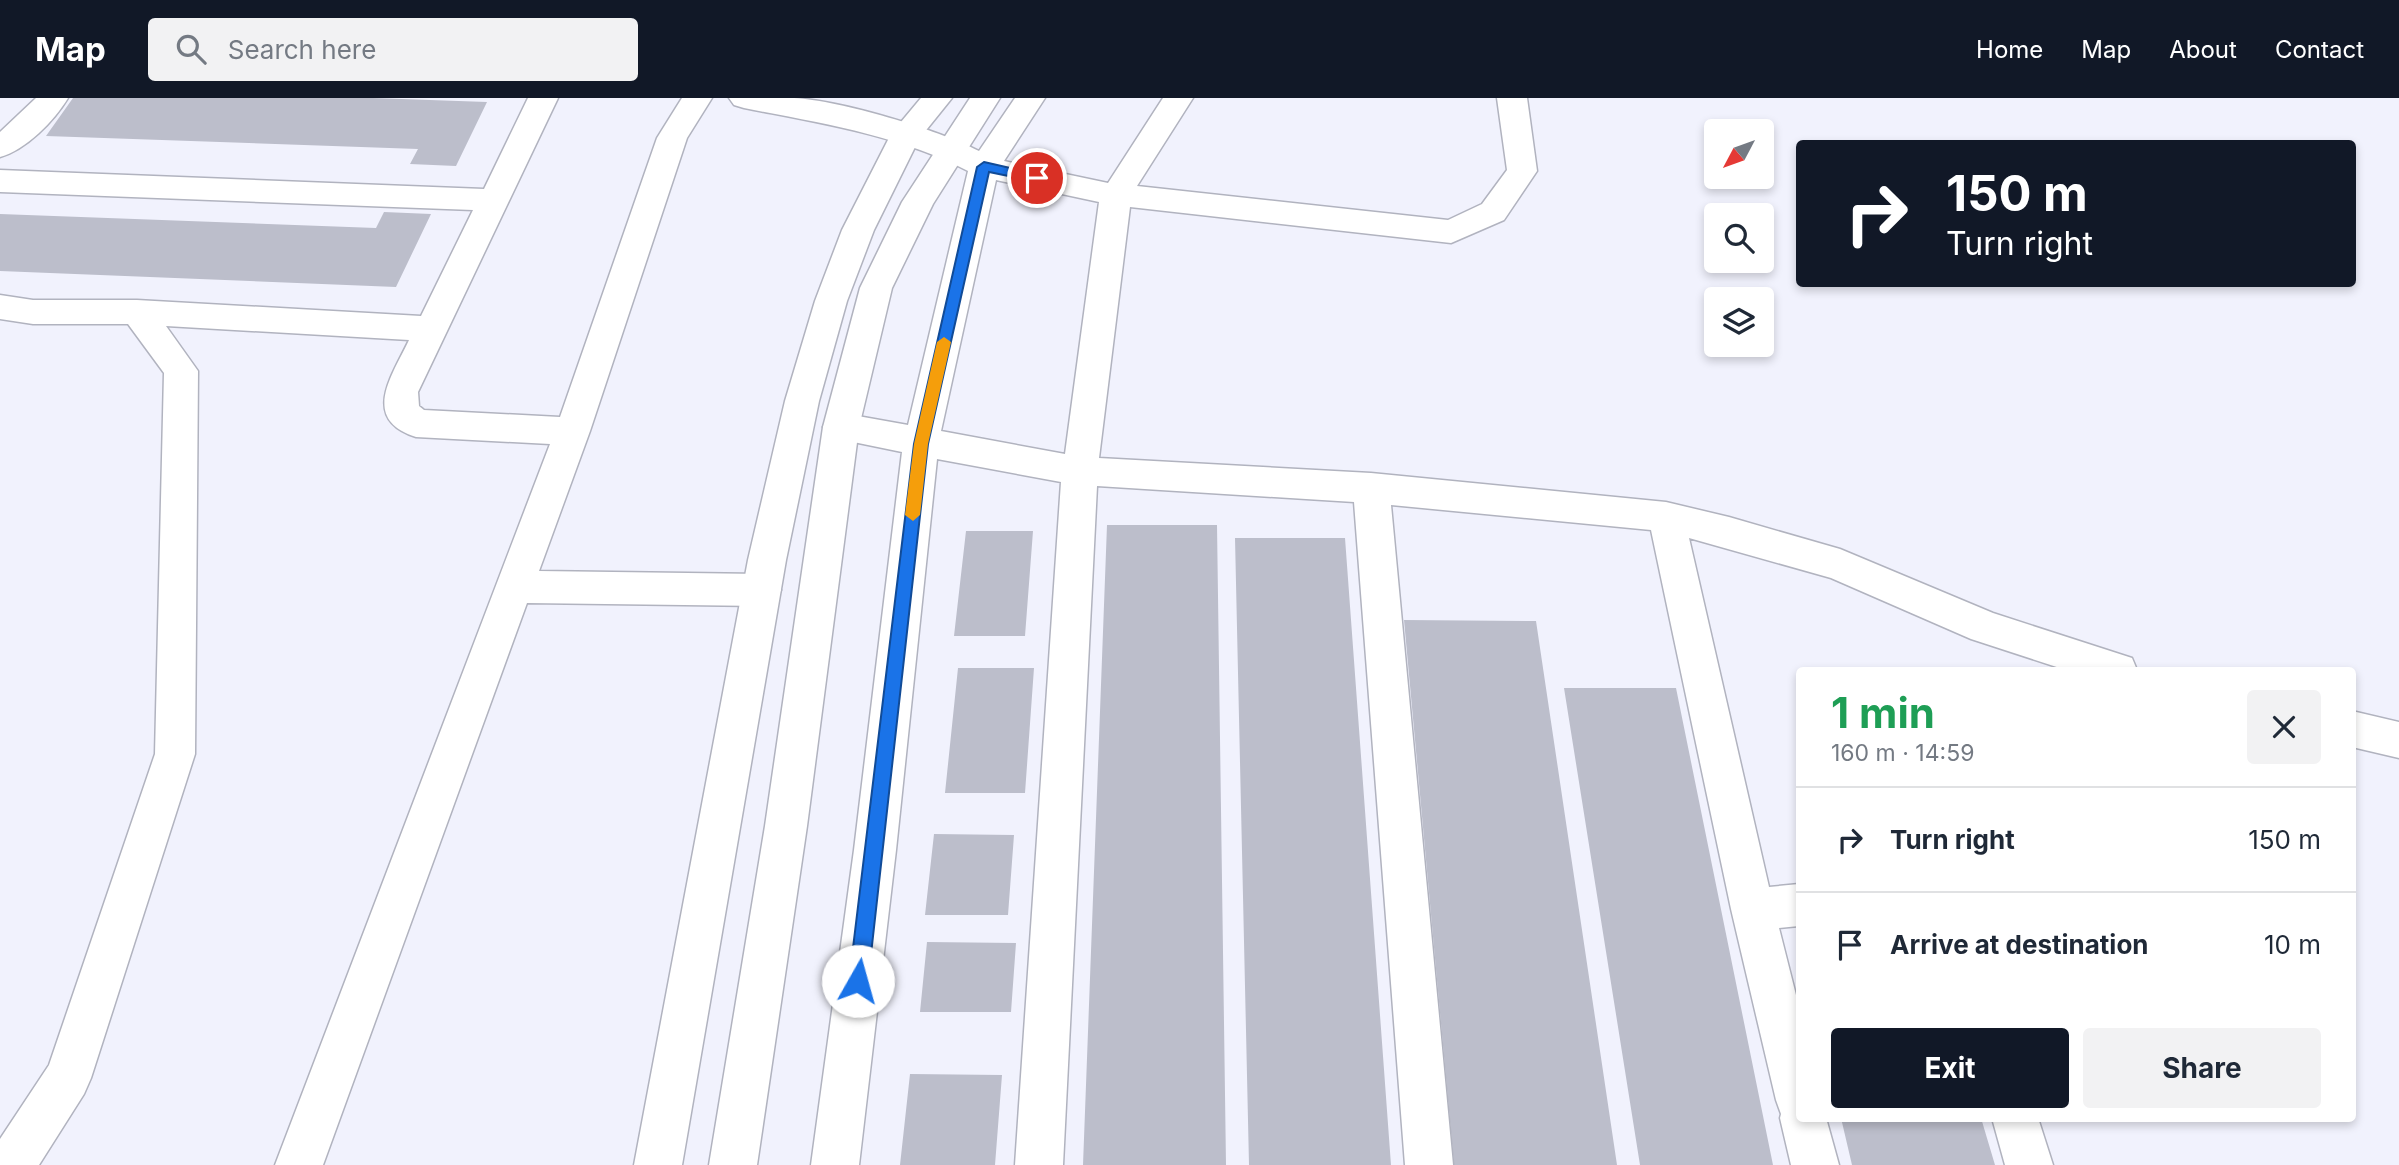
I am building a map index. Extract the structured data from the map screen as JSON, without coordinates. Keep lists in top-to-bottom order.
{
  "north": "bottom left",
  "page": {
    "header": "Map",
    "search": "Search here",
    "nav": [
      "Home",
      "Map",
      "About",
      "Contact"
    ],
    "turn": ["150 m", "Turn right"],
    "heading": ["1 min", "160 m · 14:59"],
    "list": [
      {
        "name": "Turn right",
        "value": "150 m"
      },
      {
        "name": "Arrive at destination",
        "value": "10 m"
      }
    ],
    "buttons": ["Exit", "Share"]
  }
}
